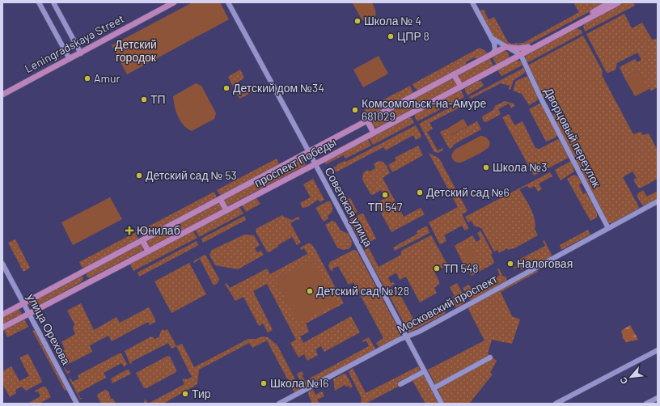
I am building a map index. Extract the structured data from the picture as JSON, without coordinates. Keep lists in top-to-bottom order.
{
  "streets": {
    "main road": ["Leningradskaya Street", "проспект Победы"],
    "street": [
      "Дворцовый переулок",
      "Советская улица",
      "Московский проспект",
      "улица Орехова"
    ]
  },
  "crossings": [
    ["Дворцовый переулок", "проспект Победы"],
    ["Дворцовый переулок", "Московский проспект"],
    ["проспект Победы", "Советская улица"],
    ["проспект Победы", "улица Орехова"],
    ["Советская улица", "Московский проспект"]
  ],
  "parks": ["Детский городок"],
  "places": {
    "other": [
      "Школа № 4",
      "ЦПР 8",
      "Amur",
      "Детский дом №34",
      "ТП",
      "Комсомольск-на-Амуре 681029",
      "Школа №3",
      "Детский сад № 53",
      "Детский сад №6",
      "ТП 547",
      "Налоговая",
      "ТП 548",
      "Детский сад №128",
      "Школа №16",
      "Тир"
    ],
    "health": ["Юнилаб"]
  },
  "north": "bottom left"
}
